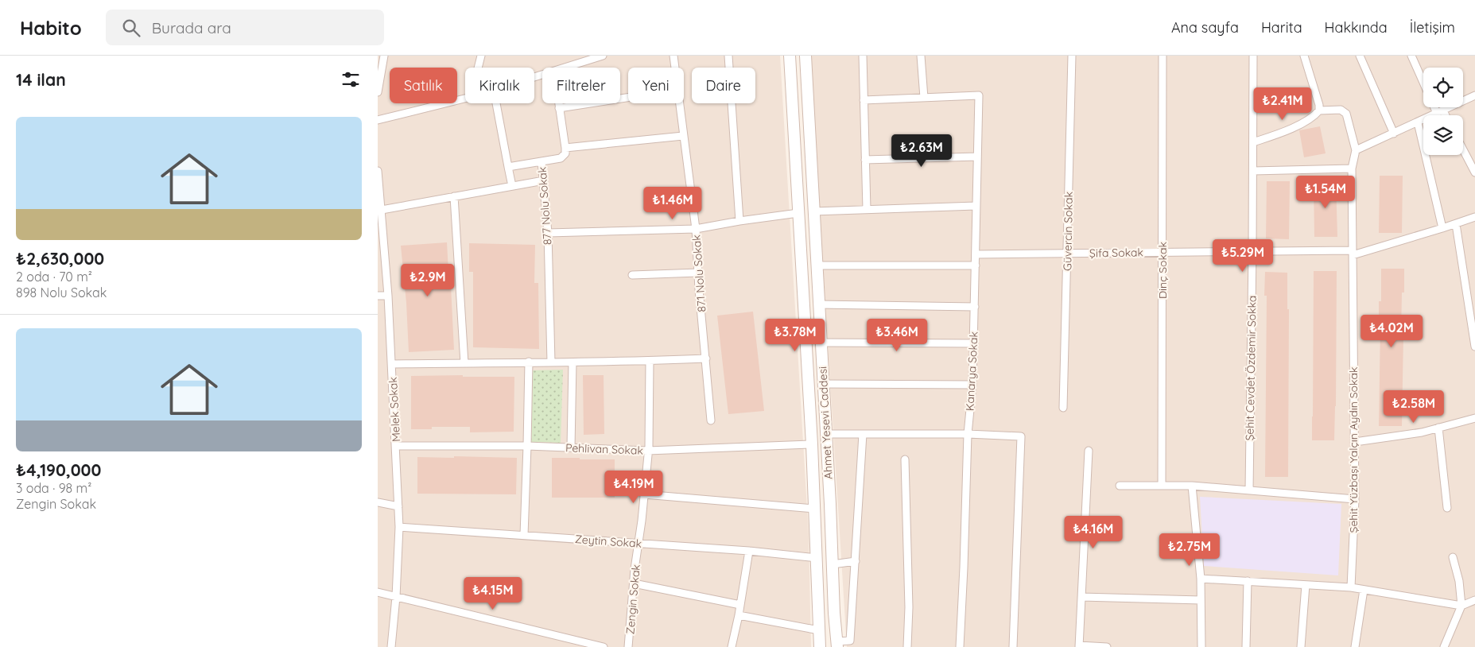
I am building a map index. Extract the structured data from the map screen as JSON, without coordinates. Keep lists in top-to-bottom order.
{
  "streets": {
    "main road": ["Ahmet Yesevi Caddesi"],
    "street": [
      "877 Nolu Sokak",
      "Güvercin Sokak",
      "Şifa Sokak",
      "Dinç Sokak",
      "871 Nolu Sokak",
      "Şehit Cevdet Özdemir Sokka",
      "Kanarya Sokak",
      "Melek Sokak",
      "Pehlivan Sokak",
      "Şehit Yüzbaşı Yalçın Aydın Sokak",
      "Zeytin Sokak",
      "Zengin Sokak"
    ]
  },
  "crossings": [
    ["Güvercin Sokak", "Şifa Sokak"],
    ["Şifa Sokak", "Dinç Sokak"],
    ["Şifa Sokak", "Şehit Cevdet Özdemir Sokka"],
    ["Şifa Sokak", "Kanarya Sokak"],
    ["Şifa Sokak", "Şehit Yüzbaşı Yalçın Aydın Sokak"],
    ["Melek Sokak", "Pehlivan Sokak"],
    ["Melek Sokak", "Zeytin Sokak"],
    ["Ahmet Yesevi Caddesi", "Pehlivan Sokak"],
    ["Ahmet Yesevi Caddesi", "Zeytin Sokak"],
    ["Pehlivan Sokak", "Zengin Sokak"],
    ["Zeytin Sokak", "Zengin Sokak"]
  ],
  "page": {
    "header": "Habito",
    "search": "Burada ara",
    "nav": [
      "Ana sayfa",
      "Harita",
      "Hakkında",
      "İletişim"
    ],
    "heading": "14 ilan",
    "chip": [
      "Satılık",
      "Kiralık",
      "Filtreler",
      "Yeni",
      "Daire"
    ],
    "price": [
      "₺2.41M",
      "₺2.63M",
      "₺1.54M",
      "₺1.46M",
      "₺5.29M",
      "₺2.9M",
      "₺4.02M",
      "₺3.78M",
      "₺3.46M",
      "₺2.58M",
      "₺4.19M",
      "₺4.16M",
      "₺2.75M",
      "₺4.15M"
    ],
    "list": [
      {
        "name": "₺2,630,000",
        "note": "2 oda · 70 m² · 898 Nolu Sokak"
      },
      {
        "name": "₺4,190,000",
        "note": "3 oda · 98 m² · Zengin Sokak"
      }
    ]
  }
}
